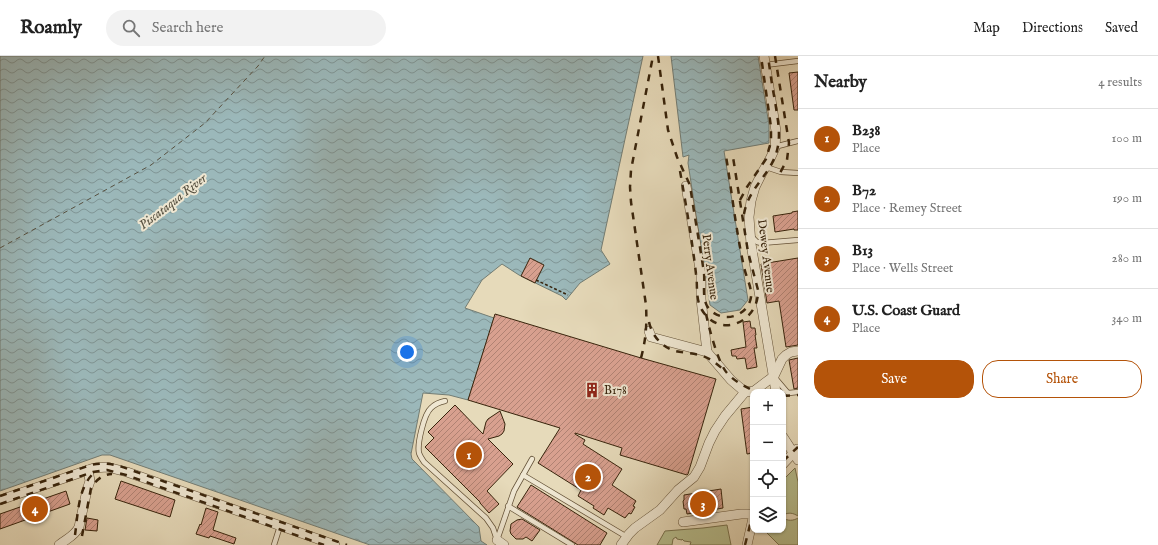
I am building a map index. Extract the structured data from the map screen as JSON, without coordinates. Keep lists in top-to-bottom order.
{
  "streets": {
    "street": ["Dewey Avenue", "Perry Avenue"]
  },
  "water": ["Piscataqua River"],
  "places": {
    "building": ["B178"]
  },
  "page": {
    "header": "Roamly",
    "search": "Search here",
    "nav": ["Map", "Directions", "Saved"],
    "heading": ["Nearby", "4 results"],
    "list": [
      {
        "mark": "1",
        "name": "B238",
        "note": "Place",
        "value": "100 m"
      },
      {
        "mark": "2",
        "name": "B72",
        "note": "Place · Remey Street",
        "value": "190 m"
      },
      {
        "mark": "3",
        "name": "B13",
        "note": "Place · Wells Street",
        "value": "280 m"
      },
      {
        "mark": "4",
        "name": "U.S. Coast Guard",
        "note": "Place",
        "value": "340 m"
      }
    ],
    "buttons": ["Save", "Share"],
    "map_buttons": ["+", "−"],
    "pins": [
      "1",
      "2",
      "3",
      "4"
    ]
  }
}
